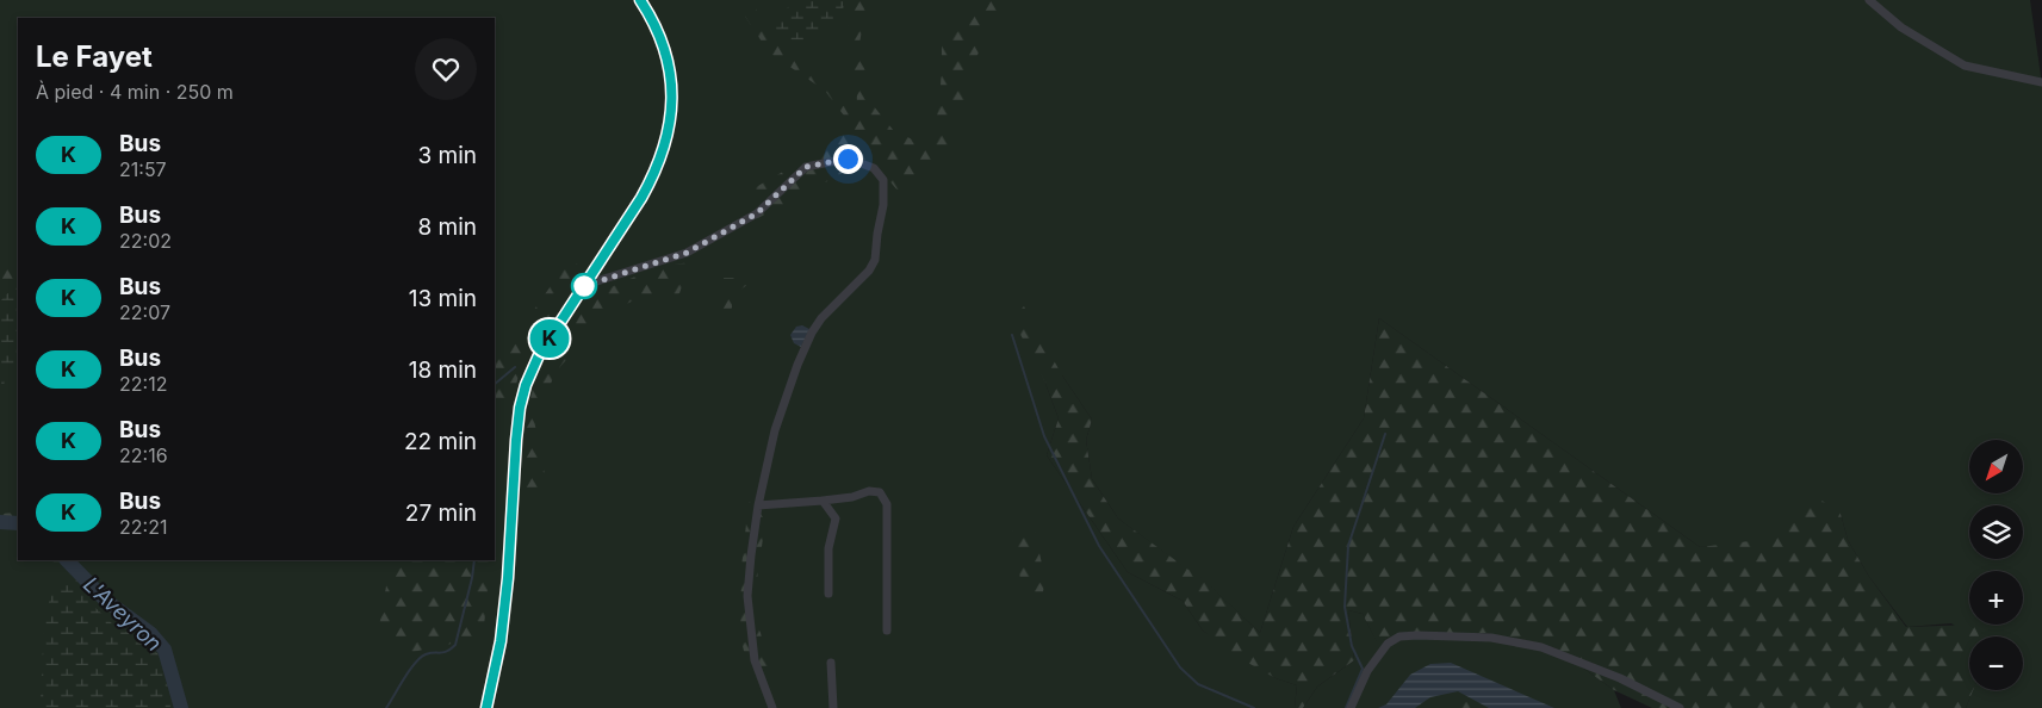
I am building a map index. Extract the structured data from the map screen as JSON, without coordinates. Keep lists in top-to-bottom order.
{
  "water": ["L'Aveyron"],
  "lines": ["bus line K"],
  "north": "bottom left",
  "page": {
    "on_map": "K",
    "heading": ["Le Fayet", "À pied · 4 min · 250 m"],
    "list": [
      {
        "mark": "K",
        "name": "Bus",
        "note": "21:57",
        "value": "3 min"
      },
      {
        "mark": "K",
        "name": "Bus",
        "note": "22:02",
        "value": "8 min"
      },
      {
        "mark": "K",
        "name": "Bus",
        "note": "22:07",
        "value": "13 min"
      },
      {
        "mark": "K",
        "name": "Bus",
        "note": "22:12",
        "value": "18 min"
      },
      {
        "mark": "K",
        "name": "Bus",
        "note": "22:16",
        "value": "22 min"
      },
      {
        "mark": "K",
        "name": "Bus",
        "note": "22:21",
        "value": "27 min"
      }
    ],
    "map_buttons": ["+", "−"]
  }
}
